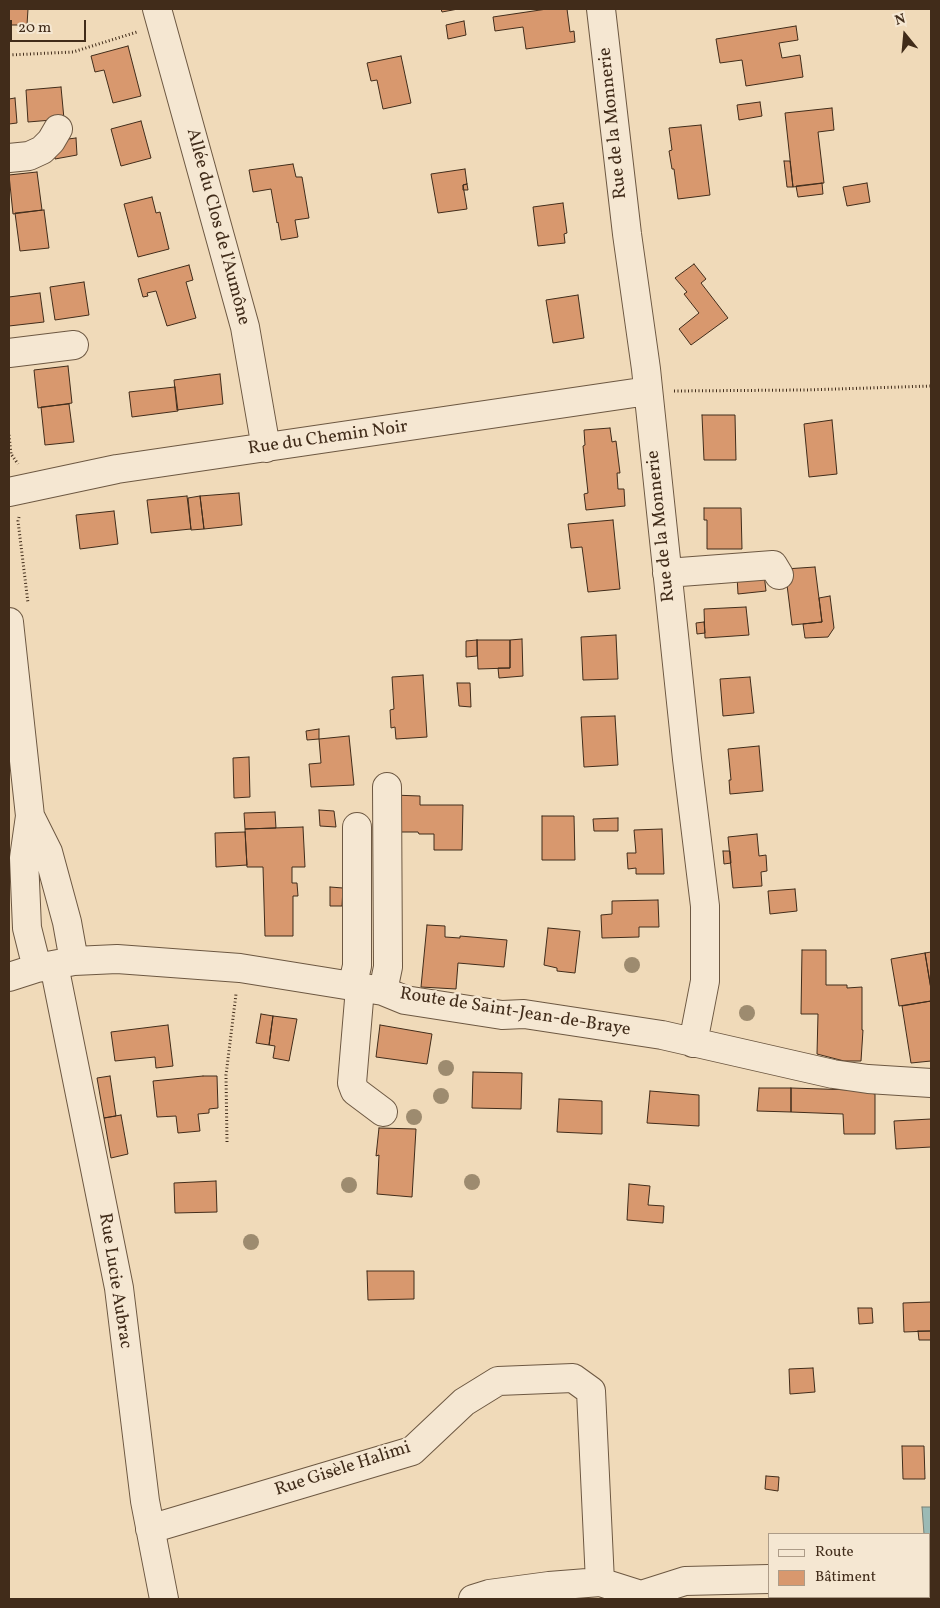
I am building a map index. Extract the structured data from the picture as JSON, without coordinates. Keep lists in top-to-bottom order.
{
  "streets": {
    "street": [
      "Rue de la Monnerie",
      "Allée du Clos de l'Aumône",
      "Rue du Chemin Noir",
      "Route de Saint-Jean-de-Braye",
      "Rue Lucie Aubrac",
      "Rue Gisèle Halimi"
    ]
  },
  "crossings": [
    ["Rue de la Monnerie", "Rue du Chemin Noir"],
    ["Rue de la Monnerie", "Route de Saint-Jean-de-Braye"],
    ["Allée du Clos de l'Aumône", "Rue du Chemin Noir"],
    ["Route de Saint-Jean-de-Braye", "Rue Lucie Aubrac"],
    ["Rue Lucie Aubrac", "Rue Gisèle Halimi"]
  ],
  "legend": ["Route", "Bâtiment"],
  "scale_bar": "20 m",
  "north": "top"
}
